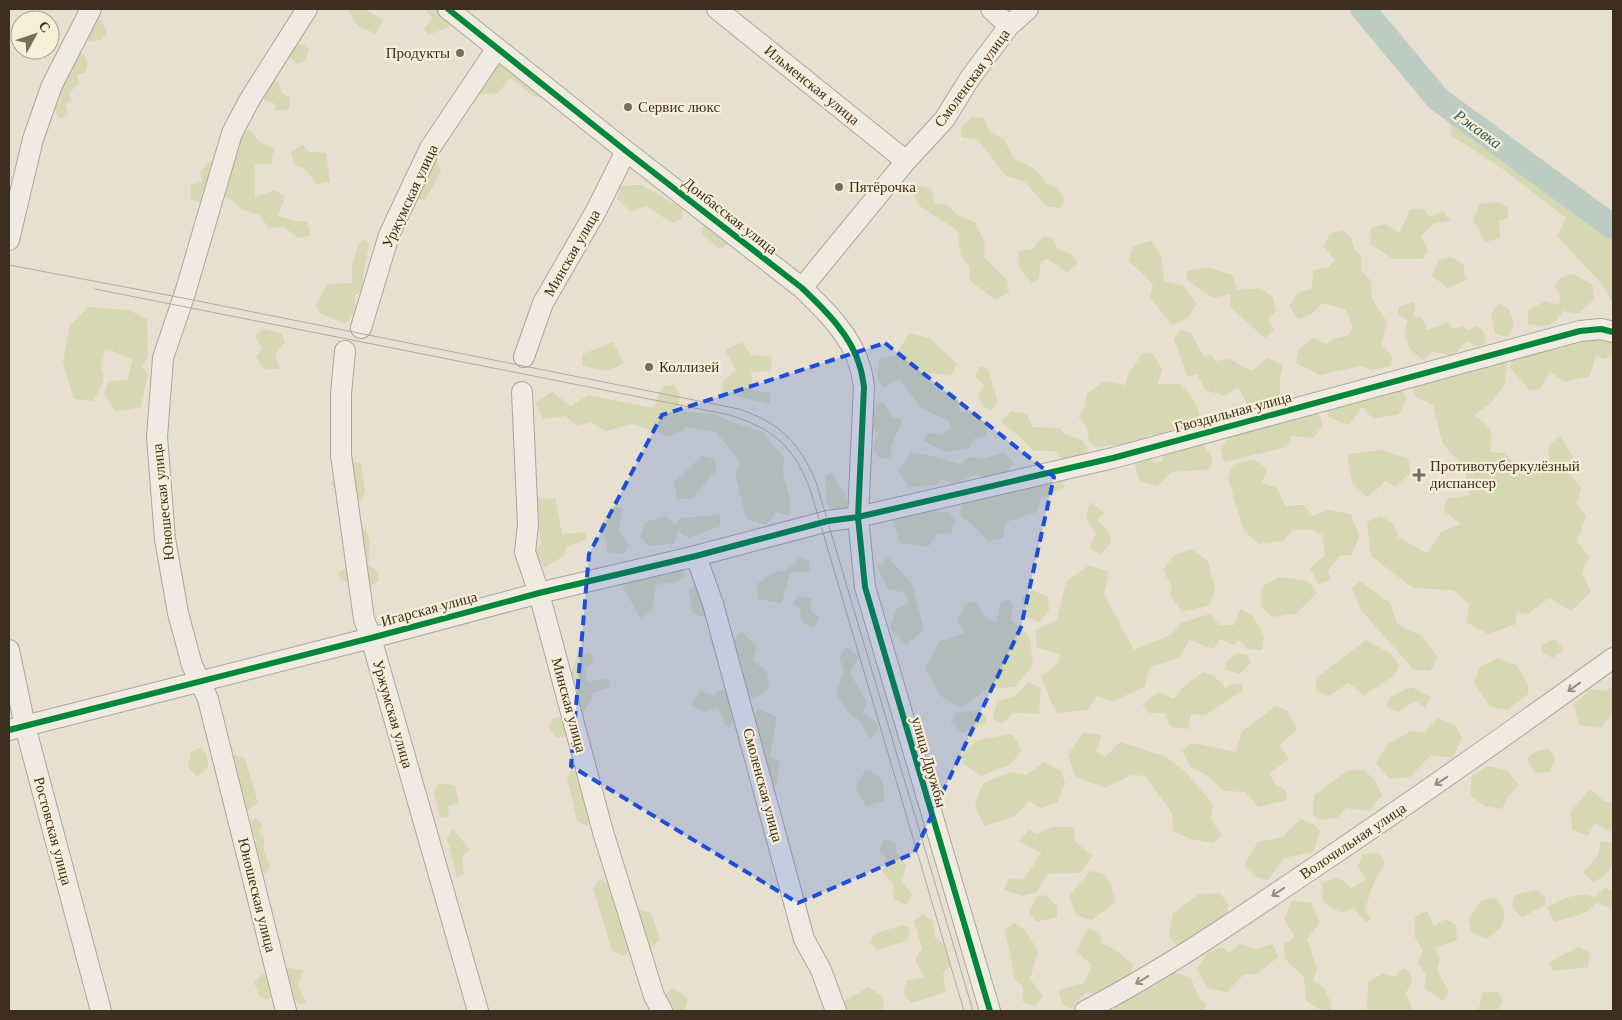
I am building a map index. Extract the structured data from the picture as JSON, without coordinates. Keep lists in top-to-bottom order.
{
  "streets": {
    "street": [
      "Смоленская улица",
      "Ильменская улица",
      "Уржумская улица",
      "Донбасская улица",
      "Минская улица",
      "Гвоздильная улица",
      "Юношеская улица",
      "Игарская улица",
      "улица Дружбы",
      "Ростовская улица",
      "Волочильная улица"
    ]
  },
  "crossings": [
    ["Смоленская улица", "Ильменская улица"],
    ["Смоленская улица", "Донбасская улица"],
    ["Смоленская улица", "Игарская улица"],
    ["Уржумская улица", "Донбасская улица"],
    ["Уржумская улица", "Игарская улица"],
    ["Донбасская улица", "Минская улица"],
    ["Донбасская улица", "Гвоздильная улица"],
    ["Донбасская улица", "Игарская улица"],
    ["Донбасская улица", "улица Дружбы"],
    ["Минская улица", "Игарская улица"],
    ["Гвоздильная улица", "Игарская улица"],
    ["Гвоздильная улица", "улица Дружбы"],
    ["Юношеская улица", "Игарская улица"],
    ["Игарская улица", "улица Дружбы"],
    ["Игарская улица", "Ростовская улица"]
  ],
  "one_way": ["Волочильная улица"],
  "water": ["Ржавка"],
  "places": {
    "other": [
      "Продукты",
      "Сервис люкс",
      "Пятёрочка",
      "Коллизей"
    ],
    "health": ["Противотуберкулёзный диспансер"]
  },
  "north": "top right"
}
